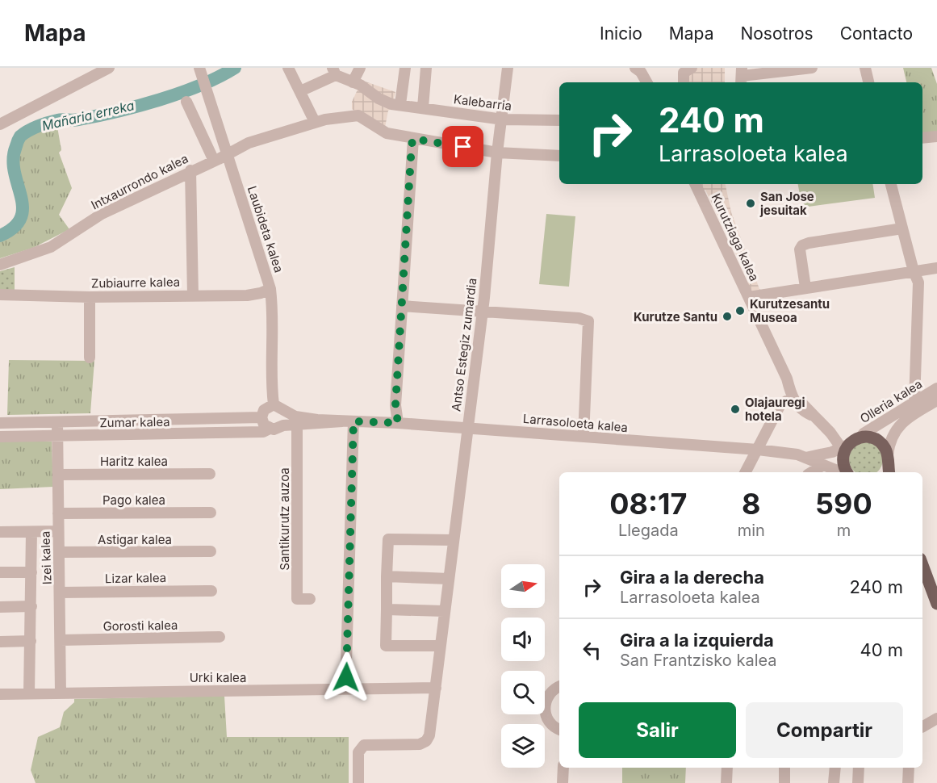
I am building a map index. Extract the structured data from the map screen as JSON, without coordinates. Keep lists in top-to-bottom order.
{
  "streets": {
    "street": [
      "Kalebarria",
      "Intxaurrondo kalea",
      "Laubideta kalea",
      "Kurutziaga kalea",
      "Zubiaurre kalea",
      "Antso Estegiz zumardia",
      "Olleria kalea",
      "Zumar kalea",
      "Larrasoloeta kalea",
      "Haritz kalea",
      "Pago kalea",
      "Santikurutz auzoa",
      "Astigar kalea",
      "Izei kalea",
      "Lizar kalea",
      "Gorosti kalea",
      "Urki kalea"
    ]
  },
  "crossings": [
    ["Kalebarria", "Antso Estegiz zumardia"],
    ["Intxaurrondo kalea", "Laubideta kalea"],
    ["Laubideta kalea", "Zubiaurre kalea"],
    ["Laubideta kalea", "Zumar kalea"],
    ["Antso Estegiz zumardia", "Larrasoloeta kalea"],
    ["Antso Estegiz zumardia", "Urki kalea"],
    ["Olleria kalea", "Larrasoloeta kalea"],
    ["Zumar kalea", "Izei kalea"],
    ["Haritz kalea", "Izei kalea"],
    ["Pago kalea", "Izei kalea"],
    ["Astigar kalea", "Izei kalea"],
    ["Izei kalea", "Lizar kalea"],
    ["Izei kalea", "Gorosti kalea"],
    ["Izei kalea", "Urki kalea"]
  ],
  "water": ["Mañaria erreka"],
  "places": [
    "San Jose jesuitak",
    "Kurutzesantu Museoa",
    "Kurutze Santu",
    "Olajauregi hotela"
  ],
  "north": "right",
  "page": {
    "header": "Mapa",
    "nav": [
      "Inicio",
      "Mapa",
      "Nosotros",
      "Contacto"
    ],
    "turn": ["240 m", "Larrasoloeta kalea"],
    "eta": [
      "08:17",
      "Llegada",
      "8",
      "min",
      "590",
      "m"
    ],
    "list": [
      {
        "name": "Gira a la derecha",
        "note": "Larrasoloeta kalea",
        "value": "240 m"
      },
      {
        "name": "Gira a la izquierda",
        "note": "San Frantzisko kalea",
        "value": "40 m"
      }
    ],
    "buttons": ["Salir", "Compartir"]
  }
}
